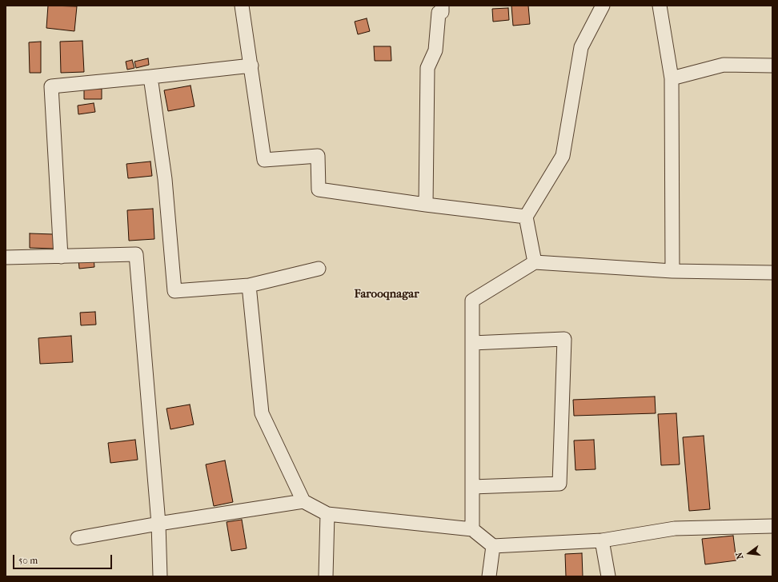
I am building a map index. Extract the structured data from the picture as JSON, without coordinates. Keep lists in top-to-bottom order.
{
  "districts": ["Farooqnagar"],
  "scale_bar": "50 m",
  "north": "left"
}
